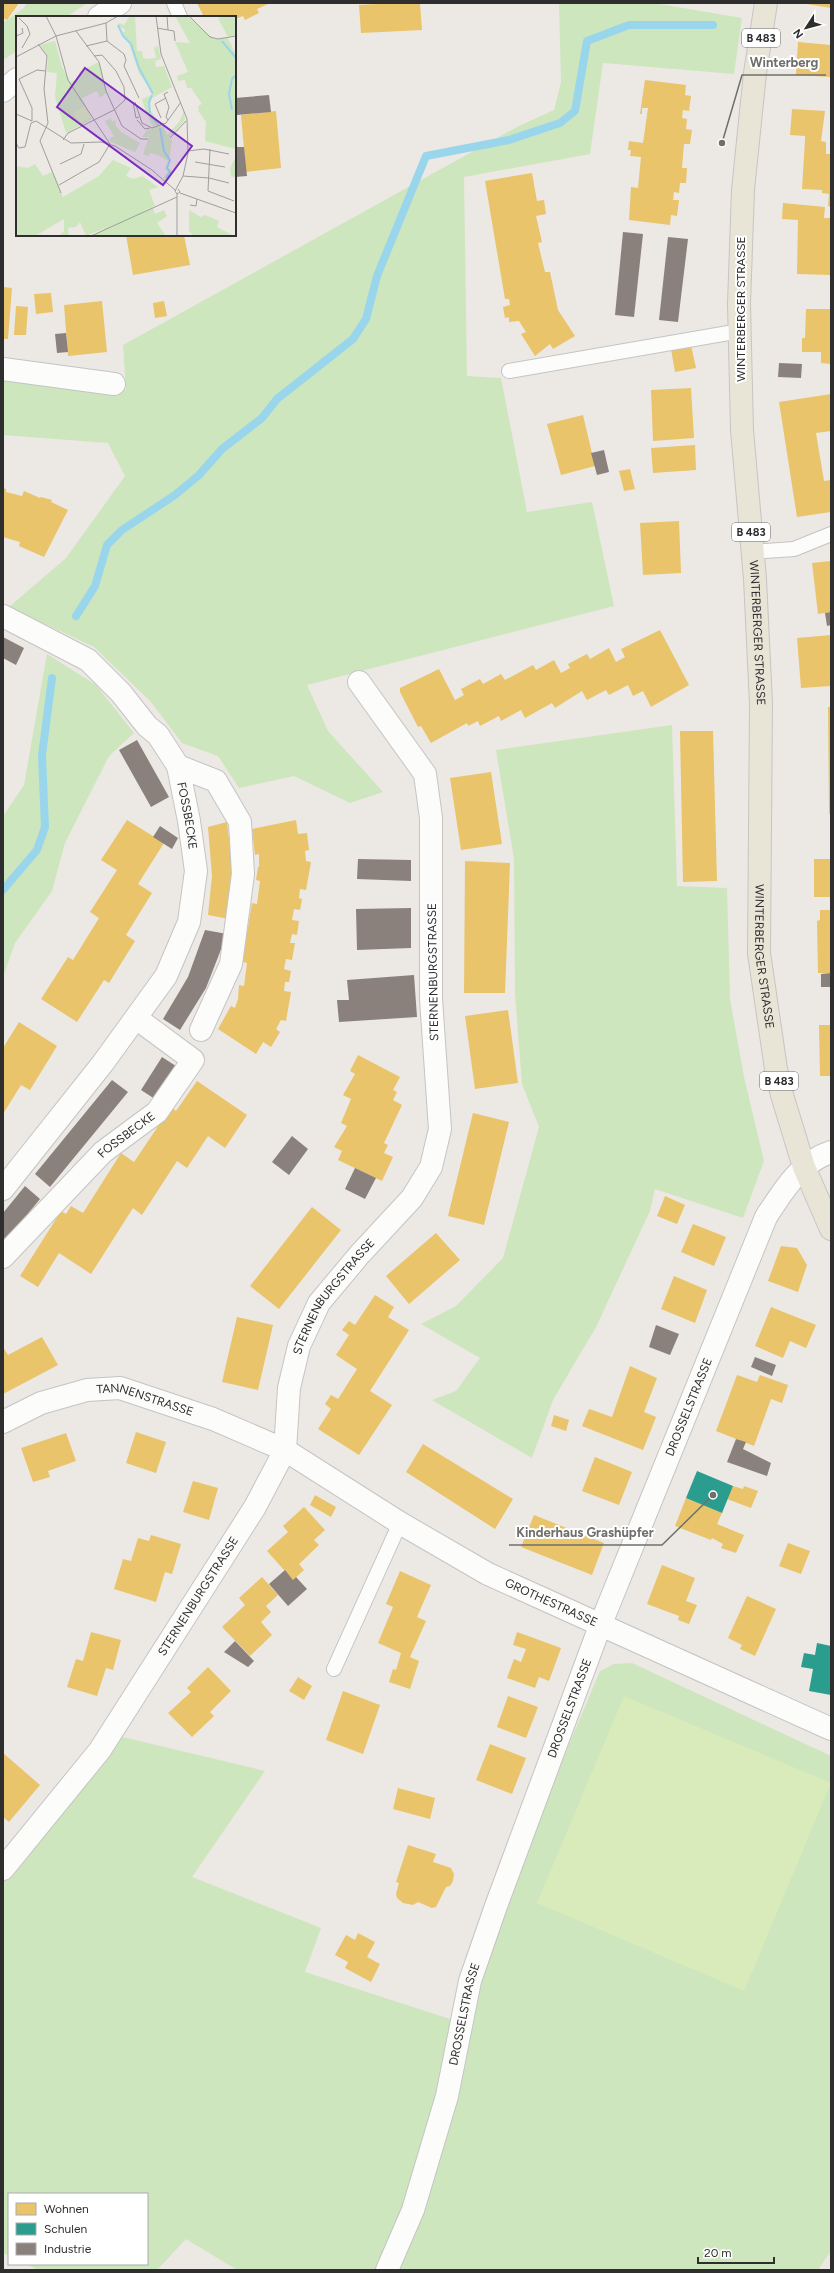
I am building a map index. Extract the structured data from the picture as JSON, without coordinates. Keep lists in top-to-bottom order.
{
  "streets": {
    "main road": ["B 483", "WINTERBERGER STRASSE"],
    "street": [
      "FOSSBECKE",
      "STERNENBURGSTRASSE",
      "TANNENSTRASSE",
      "DROSSELSTRASSE",
      "GROTHESTRASSE"
    ]
  },
  "crossings": [
    ["WINTERBERGER STRASSE", "DROSSELSTRASSE"],
    ["STERNENBURGSTRASSE", "TANNENSTRASSE"],
    ["STERNENBURGSTRASSE", "GROTHESTRASSE"],
    ["TANNENSTRASSE", "GROTHESTRASSE"],
    ["DROSSELSTRASSE", "GROTHESTRASSE"]
  ],
  "places": ["Winterberg", "Kinderhaus Grashüpfer"],
  "legend": ["Wohnen", "Schulen", "Industrie"],
  "scale_bar": "20 m",
  "north": "bottom left"
}
